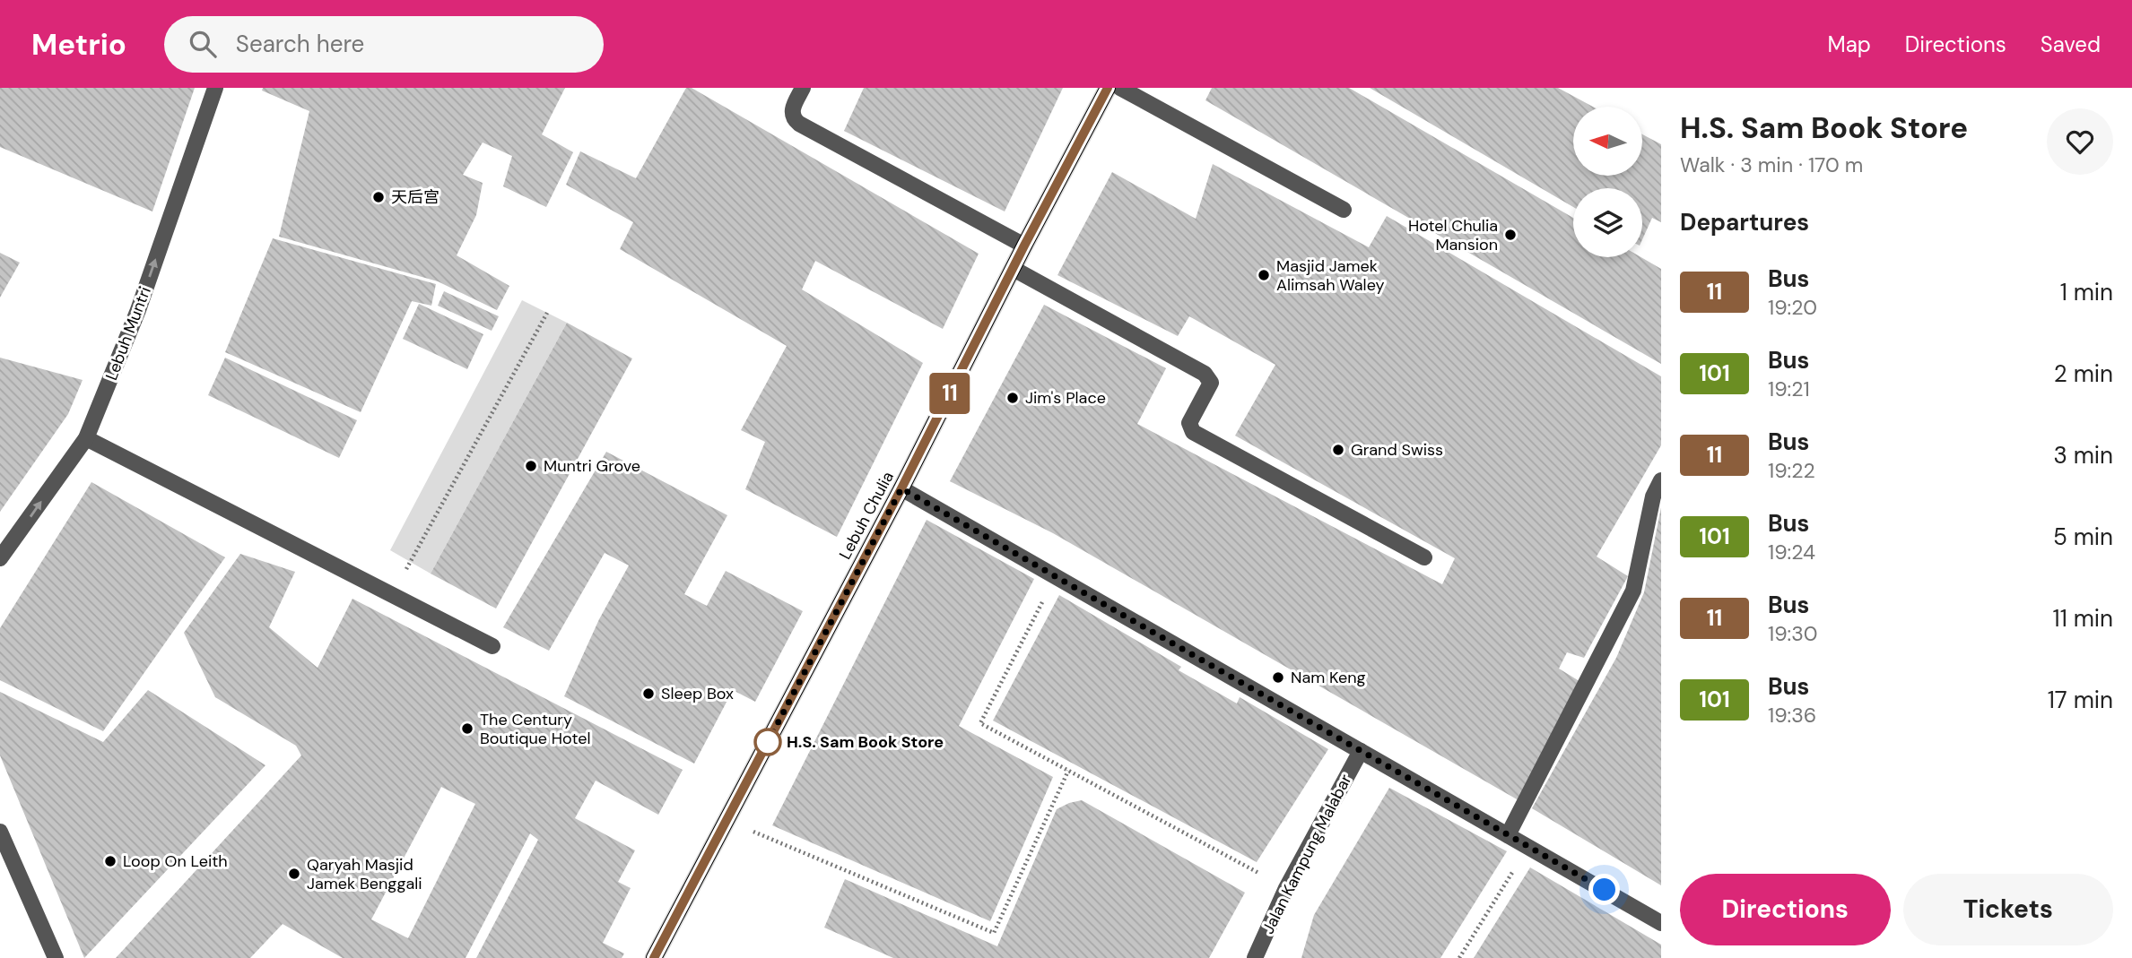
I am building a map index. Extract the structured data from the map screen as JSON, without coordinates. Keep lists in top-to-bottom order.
{
  "streets": {
    "main road": ["Lebuh Chulia"],
    "street": ["Lebuh Muntri", "Jalan Kampung Malabar"]
  },
  "one_way": ["Lebuh Muntri"],
  "places": [
    "天后宫",
    "Hotel Chulia Mansion",
    "Masjid Jamek Alimsah Waley",
    "Jim's Place",
    "Grand Swiss",
    "Muntri Grove",
    "Nam Keng",
    "Sleep Box",
    "The Century Boutique Hotel",
    "H.S. Sam Book Store",
    "Loop On Leith",
    "Qaryah Masjid Jamek Benggali"
  ],
  "lines": ["bus line 11"],
  "north": "left",
  "page": {
    "header": "Metrio",
    "search": "Search here",
    "nav": ["Map", "Directions", "Saved"],
    "on_map": "11",
    "heading": [
      ["H.S. Sam Book Store", "Walk · 3 min · 170 m"],
      "Departures"
    ],
    "list": [
      {
        "mark": "11",
        "name": "Bus",
        "note": "19:20",
        "value": "1 min"
      },
      {
        "mark": "101",
        "name": "Bus",
        "note": "19:21",
        "value": "2 min"
      },
      {
        "mark": "11",
        "name": "Bus",
        "note": "19:22",
        "value": "3 min"
      },
      {
        "mark": "101",
        "name": "Bus",
        "note": "19:24",
        "value": "5 min"
      },
      {
        "mark": "11",
        "name": "Bus",
        "note": "19:30",
        "value": "11 min"
      },
      {
        "mark": "101",
        "name": "Bus",
        "note": "19:36",
        "value": "17 min"
      }
    ],
    "buttons": ["Directions", "Tickets"]
  }
}
